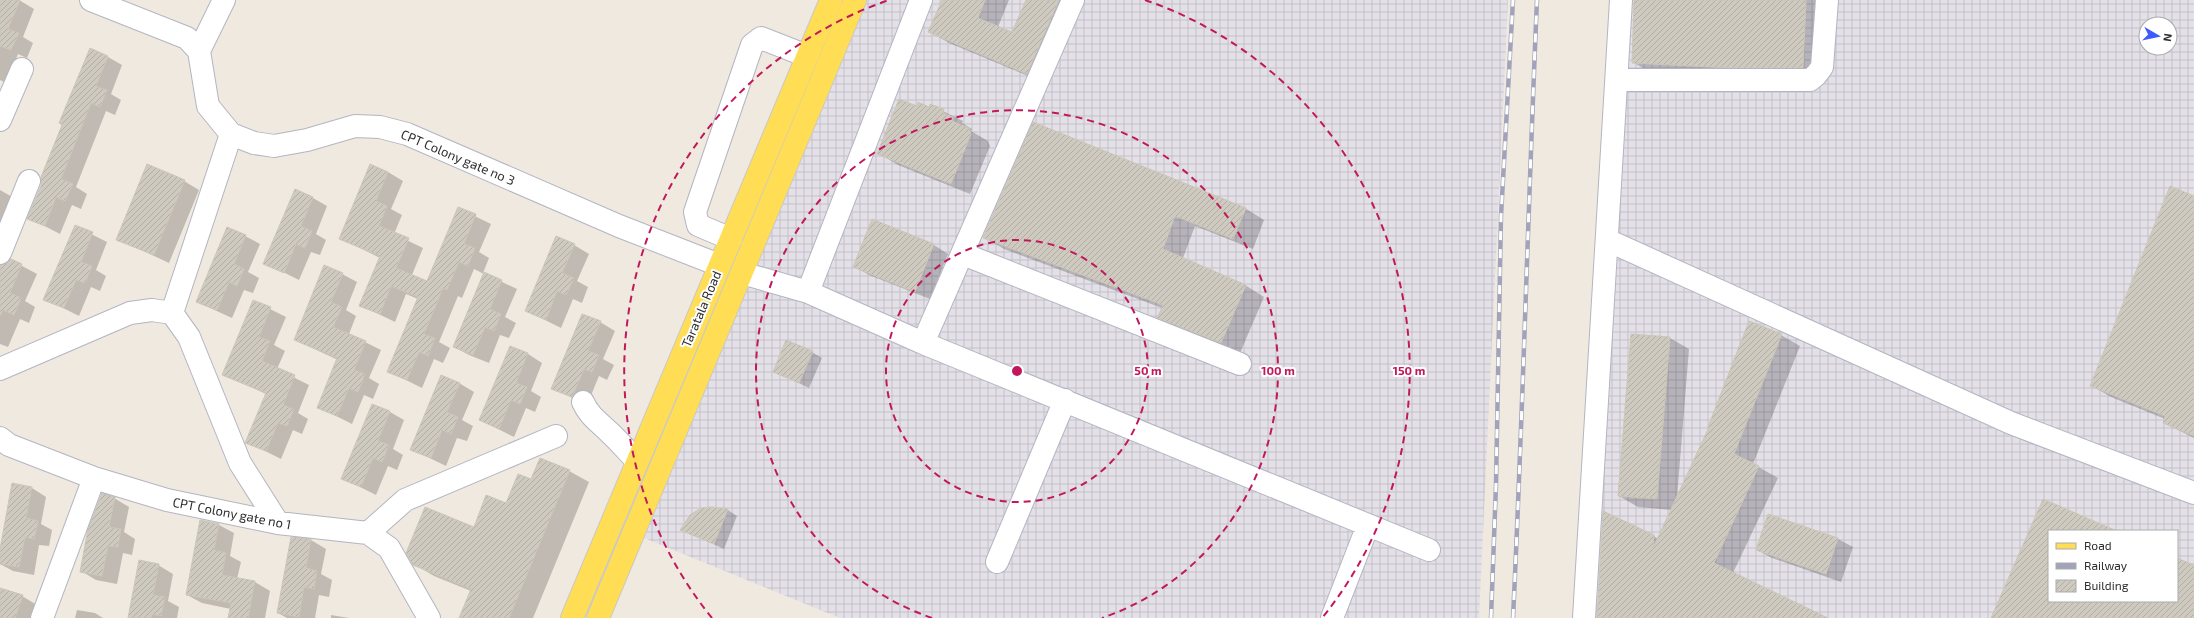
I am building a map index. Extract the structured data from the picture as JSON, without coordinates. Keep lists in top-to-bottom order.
{
  "streets": {
    "main road": ["Taratala Road"],
    "street": ["CPT Colony gate no 3", "CPT Colony gate no 1"]
  },
  "crossings": [
    ["CPT Colony gate no 3", "Taratala Road"]
  ],
  "legend": ["Road", "Railway", "Building"],
  "north": "right",
  "rings": ["50 m", "100 m", "150 m"]
}
